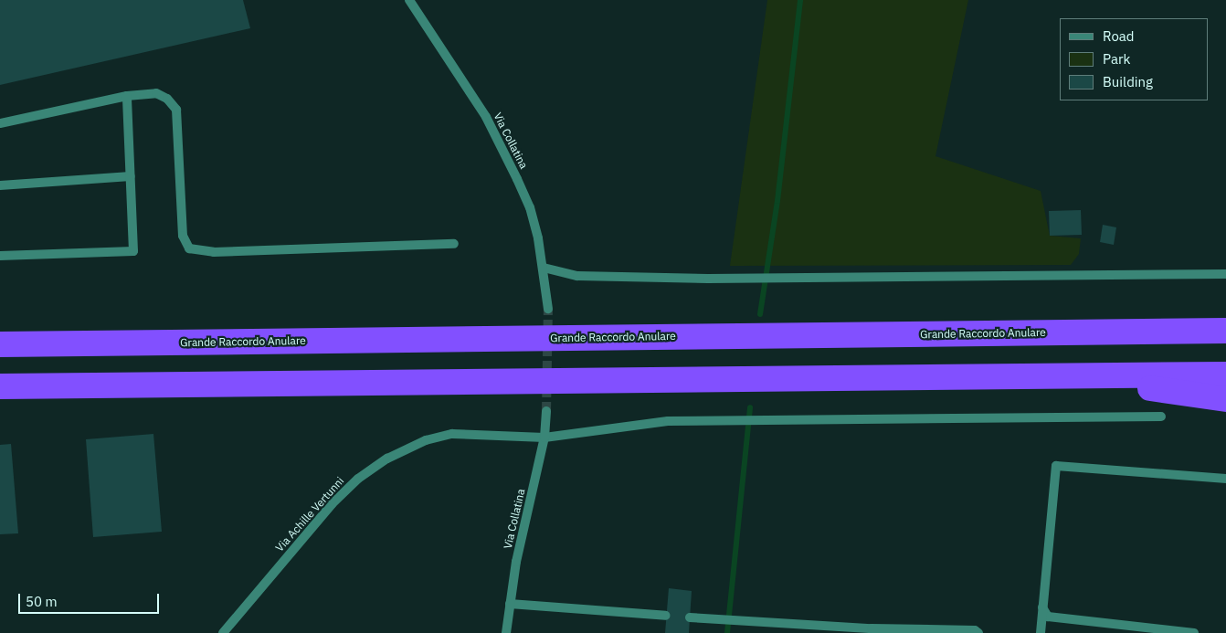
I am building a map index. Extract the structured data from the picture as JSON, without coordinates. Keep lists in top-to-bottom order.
{
  "streets": {
    "highway": ["Grande Raccordo Anulare"],
    "street": ["Via Collatina", "Via Achille Vertunni"]
  },
  "crossings": [
    ["Via Collatina", "Via Achille Vertunni"]
  ],
  "legend": ["Road", "Park", "Building"],
  "scale_bar": "50 m"
}
